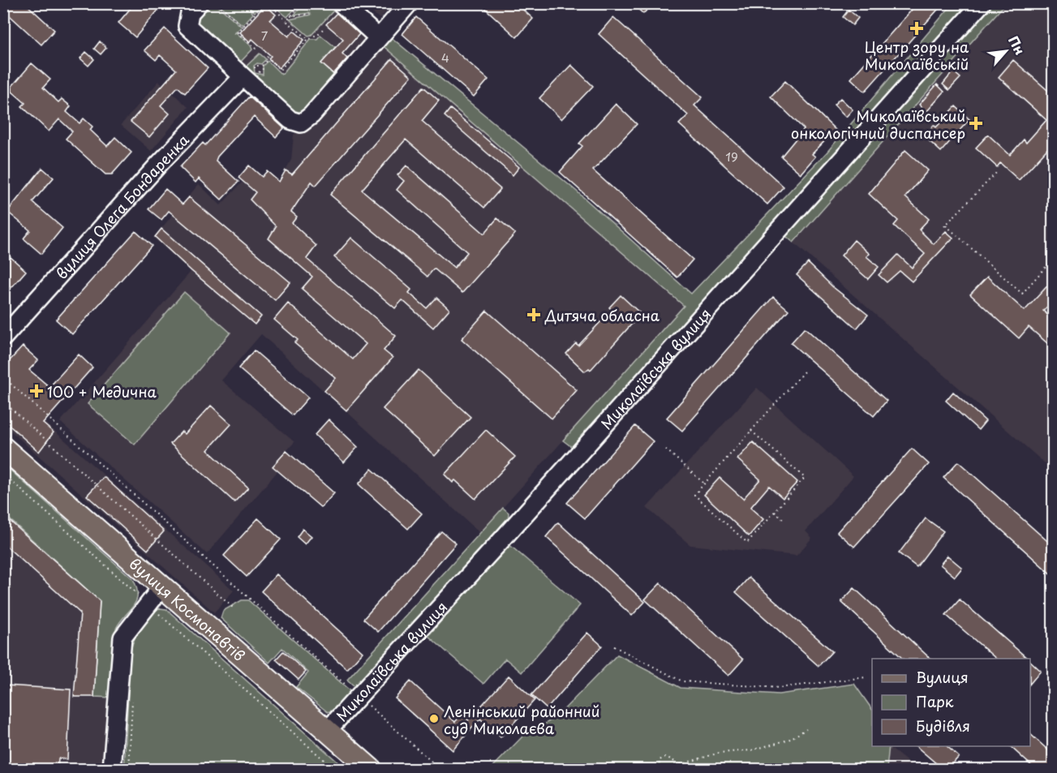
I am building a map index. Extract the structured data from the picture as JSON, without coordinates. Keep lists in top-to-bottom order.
{
  "streets": {
    "main road": ["вулиця Космонавтів"],
    "street": ["вулиця Олега Бондаренка", "Миколаївська вулиця"]
  },
  "crossings": [
    ["Миколаївська вулиця", "вулиця Космонавтів"]
  ],
  "places": {
    "health": [
      "Центр зору на Миколаївській",
      "Миколаївський онкологічний диспансер",
      "Дитяча обласна",
      "100 + Медична"
    ],
    "other": ["Ленінський районний суд Миколаєва"]
  },
  "house_numbers": ["7", "4", "19"],
  "legend": ["Вулиця", "Парк", "Будівля"],
  "north": "top right"
}
